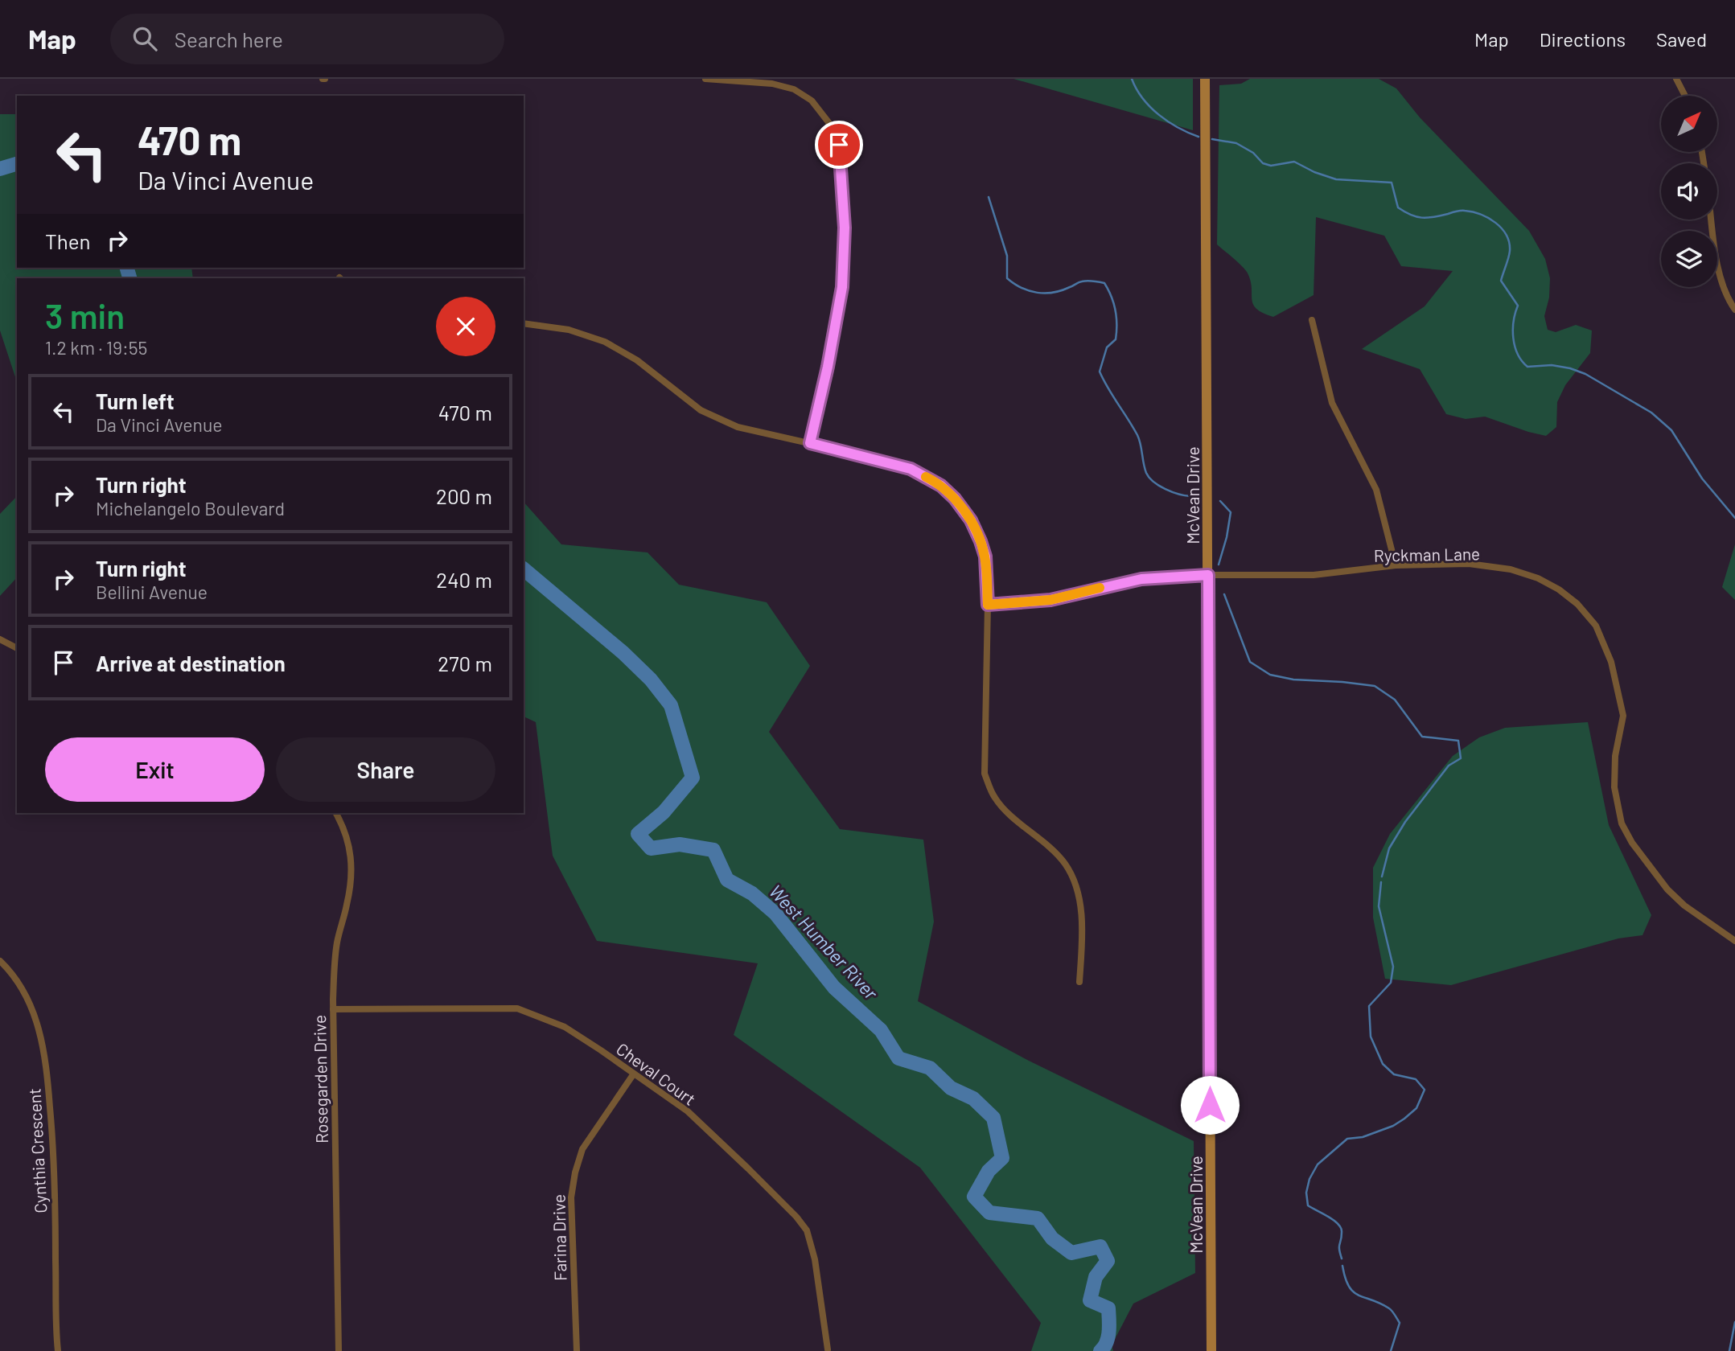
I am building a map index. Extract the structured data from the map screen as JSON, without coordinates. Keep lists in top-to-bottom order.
{
  "streets": {
    "main road": ["McVean Drive"],
    "street": [
      "Ryckman Lane",
      "Cheval Court",
      "Rosegarden Drive",
      "Cynthia Crescent",
      "Farina Drive"
    ]
  },
  "crossings": [
    ["McVean Drive", "Ryckman Lane"],
    ["Cheval Court", "Rosegarden Drive"],
    ["Cheval Court", "Farina Drive"]
  ],
  "water": ["West Humber River"],
  "north": "top right",
  "page": {
    "header": "Map",
    "search": "Search here",
    "nav": ["Map", "Directions", "Saved"],
    "turn": ["470 m", "Da Vinci Avenue"],
    "then": "Then",
    "heading": ["3 min", "1.2 km · 19:55"],
    "list": [
      {
        "name": "Turn left",
        "note": "Da Vinci Avenue",
        "value": "470 m"
      },
      {
        "name": "Turn right",
        "note": "Michelangelo Boulevard",
        "value": "200 m"
      },
      {
        "name": "Turn right",
        "note": "Bellini Avenue",
        "value": "240 m"
      },
      {
        "name": "Arrive at destination",
        "value": "270 m"
      }
    ],
    "buttons": ["Exit", "Share"]
  }
}
